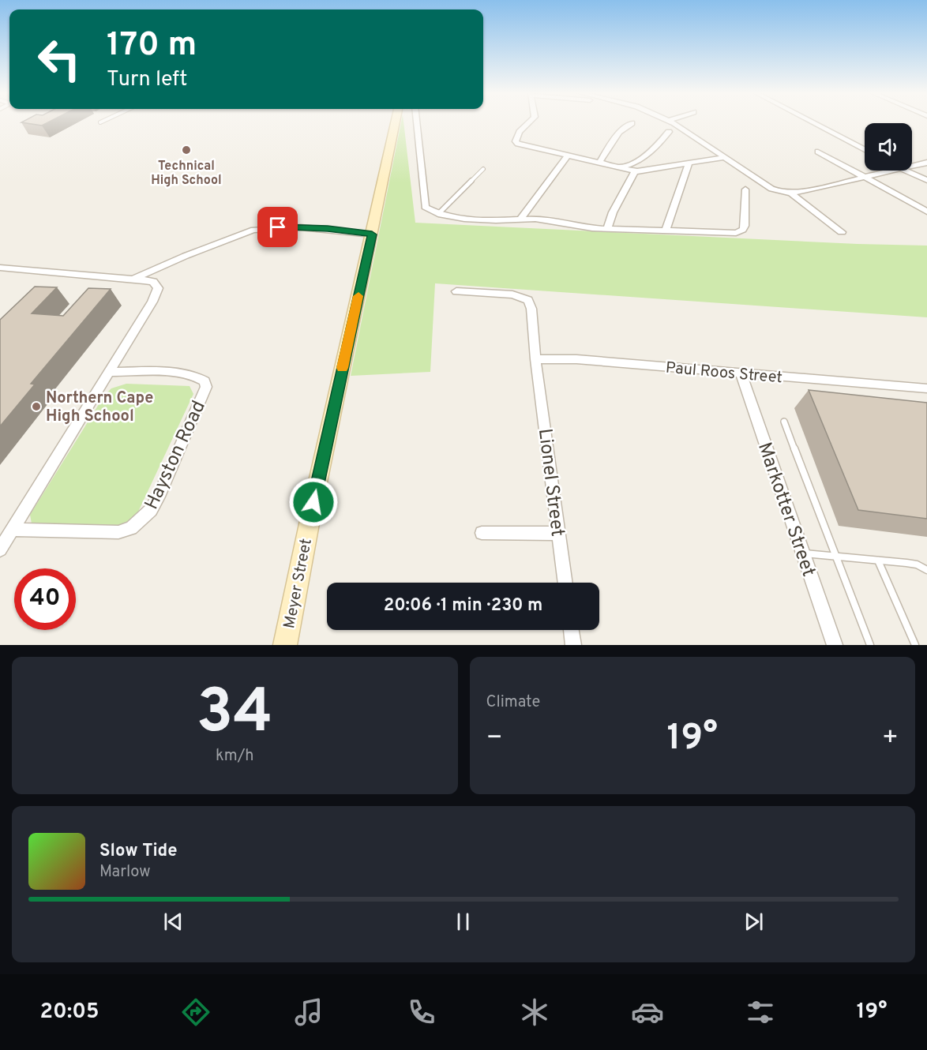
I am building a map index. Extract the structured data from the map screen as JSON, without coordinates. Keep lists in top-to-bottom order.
{
  "streets": {
    "street": [
      "Paul Roos Street",
      "Hayston Road",
      "Lionel Street",
      "Markotter Street",
      "Meyer Street"
    ]
  },
  "crossings": [
    ["Paul Roos Street", "Lionel Street"],
    ["Paul Roos Street", "Markotter Street"]
  ],
  "places": ["Technical High School", "Northern Cape High School"],
  "page": {
    "turn": ["170 m", "Turn left"],
    "limit": "40",
    "trip": "20:06 · 1 min · 230 m",
    "tile": [
      ["34", "km/h"],
      "Climate"
    ],
    "heat": ["−", "19°", "+"],
    "song": ["Slow Tide", "Marlow"],
    "tabs": ["20:05", "19°"]
  }
}
